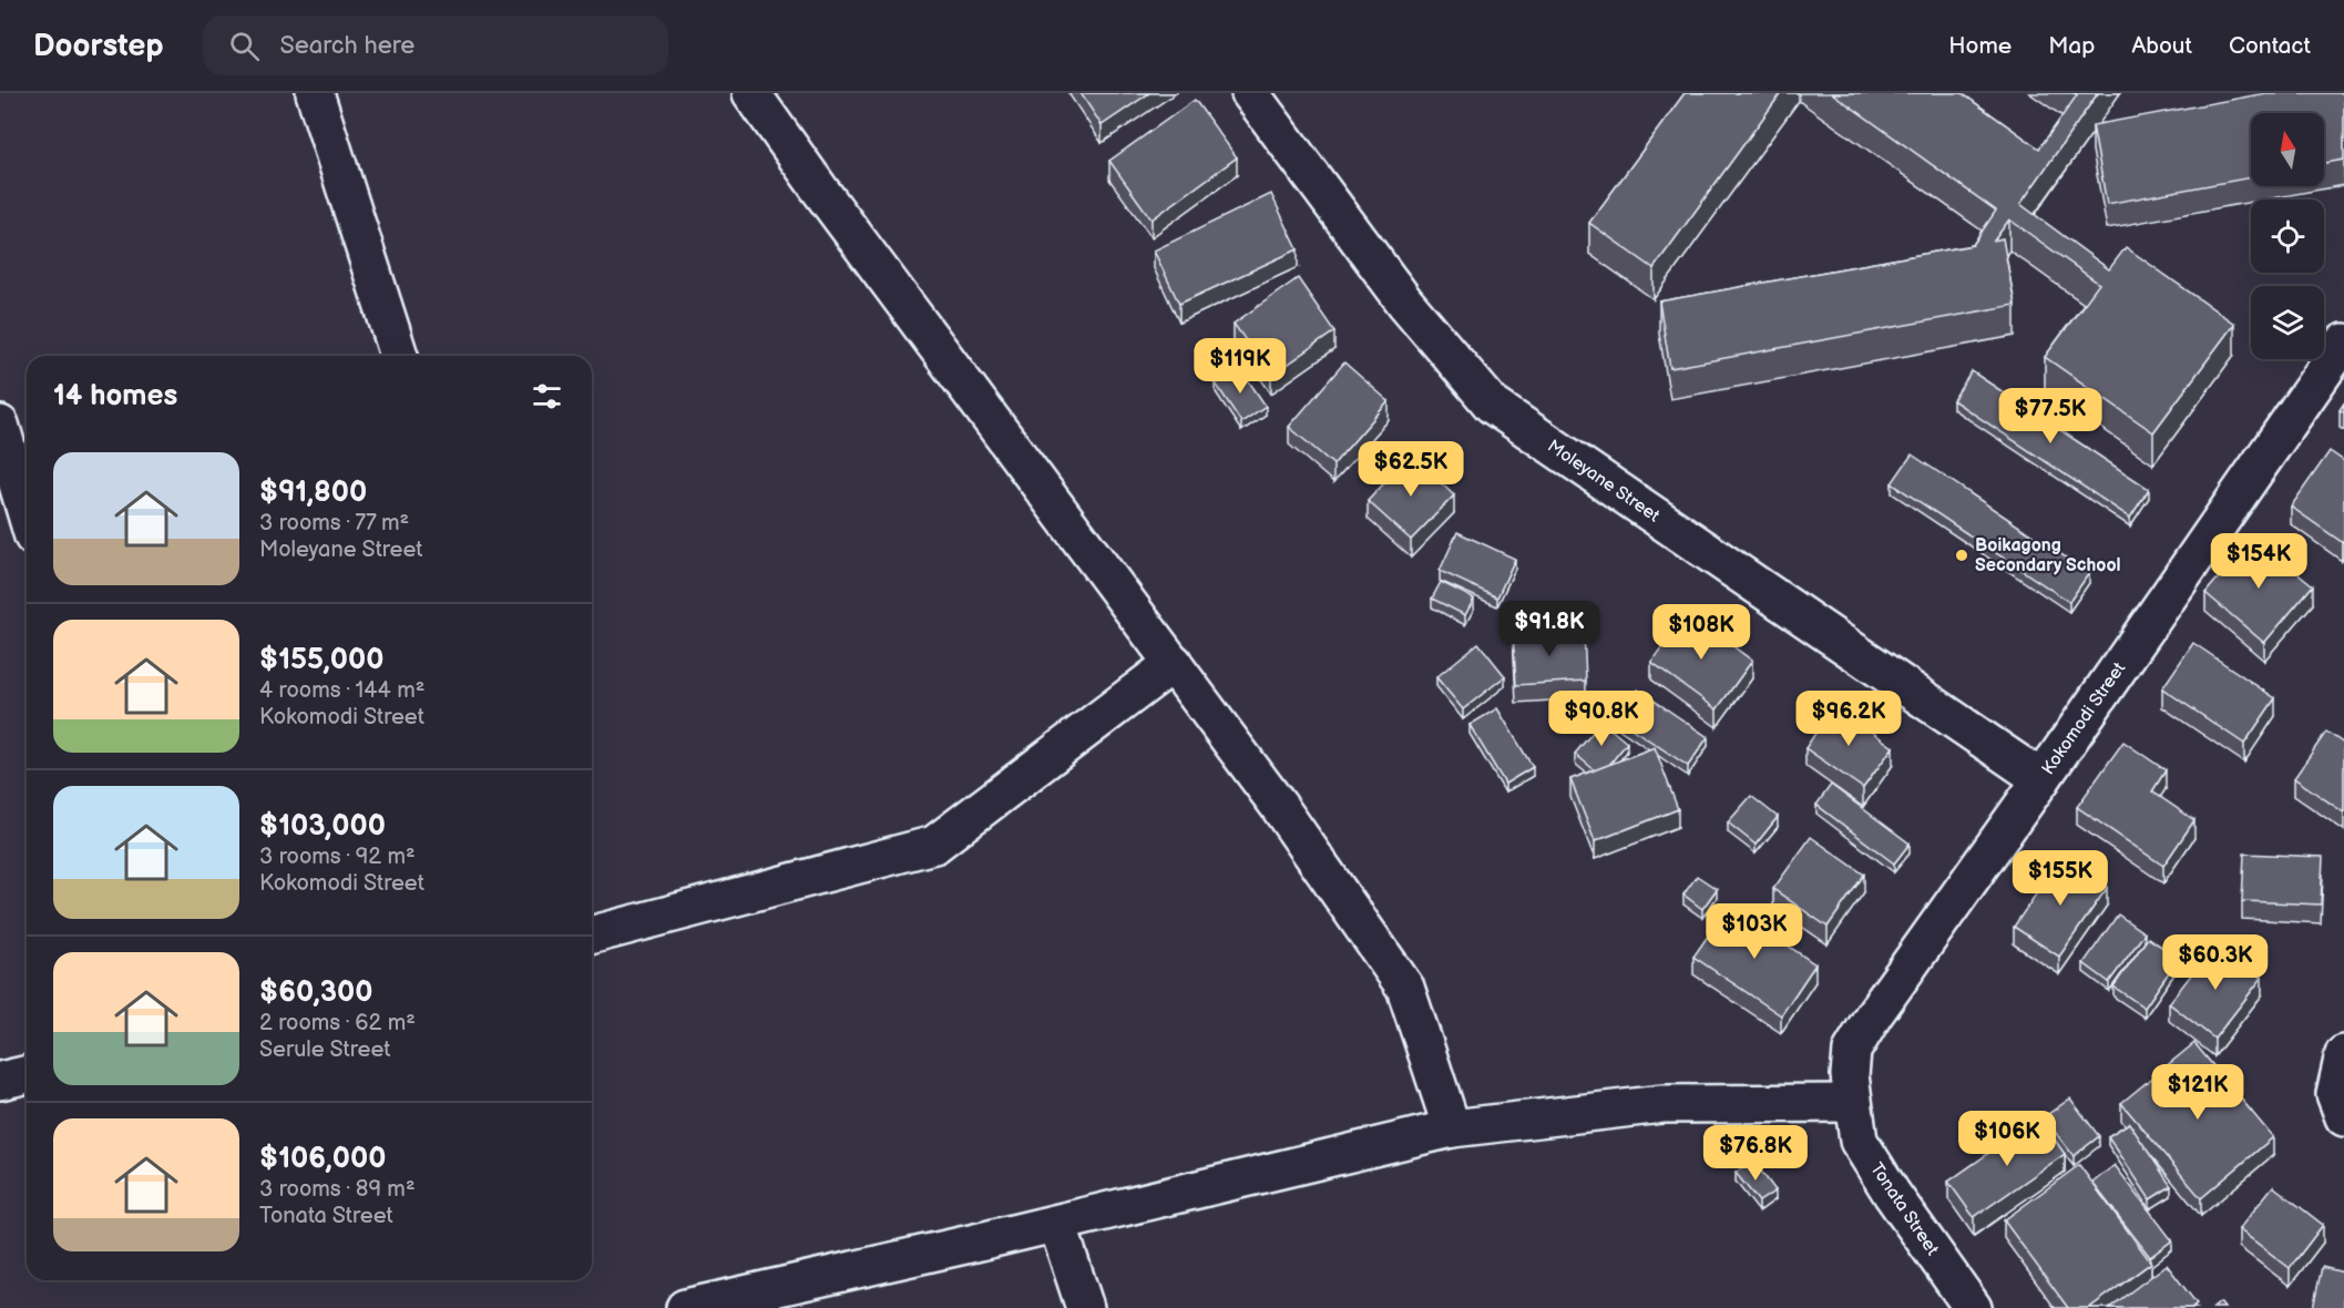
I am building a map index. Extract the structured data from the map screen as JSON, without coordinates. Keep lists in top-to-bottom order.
{
  "streets": {
    "street": ["Moleyane Street", "Kokomodi Street", "Tonata Street"]
  },
  "crossings": [
    ["Moleyane Street", "Kokomodi Street"],
    ["Kokomodi Street", "Tonata Street"]
  ],
  "places": ["Boikagong Secondary School"],
  "north": "top",
  "page": {
    "header": "Doorstep",
    "search": "Search here",
    "nav": [
      "Home",
      "Map",
      "About",
      "Contact"
    ],
    "price": [
      "$119K",
      "$77.5K",
      "$62.5K",
      "$154K",
      "$91.8K",
      "$108K",
      "$90.8K",
      "$96.2K",
      "$155K",
      "$103K",
      "$60.3K",
      "$121K",
      "$106K",
      "$76.8K"
    ],
    "heading": "14 homes",
    "list": [
      {
        "name": "$91,800",
        "note": "3 rooms · 77 m² · Moleyane Street"
      },
      {
        "name": "$155,000",
        "note": "4 rooms · 144 m² · Kokomodi Street"
      },
      {
        "name": "$103,000",
        "note": "3 rooms · 92 m² · Kokomodi Street"
      },
      {
        "name": "$60,300",
        "note": "2 rooms · 62 m² · Serule Street"
      },
      {
        "name": "$106,000",
        "note": "3 rooms · 89 m² · Tonata Street"
      }
    ]
  }
}
